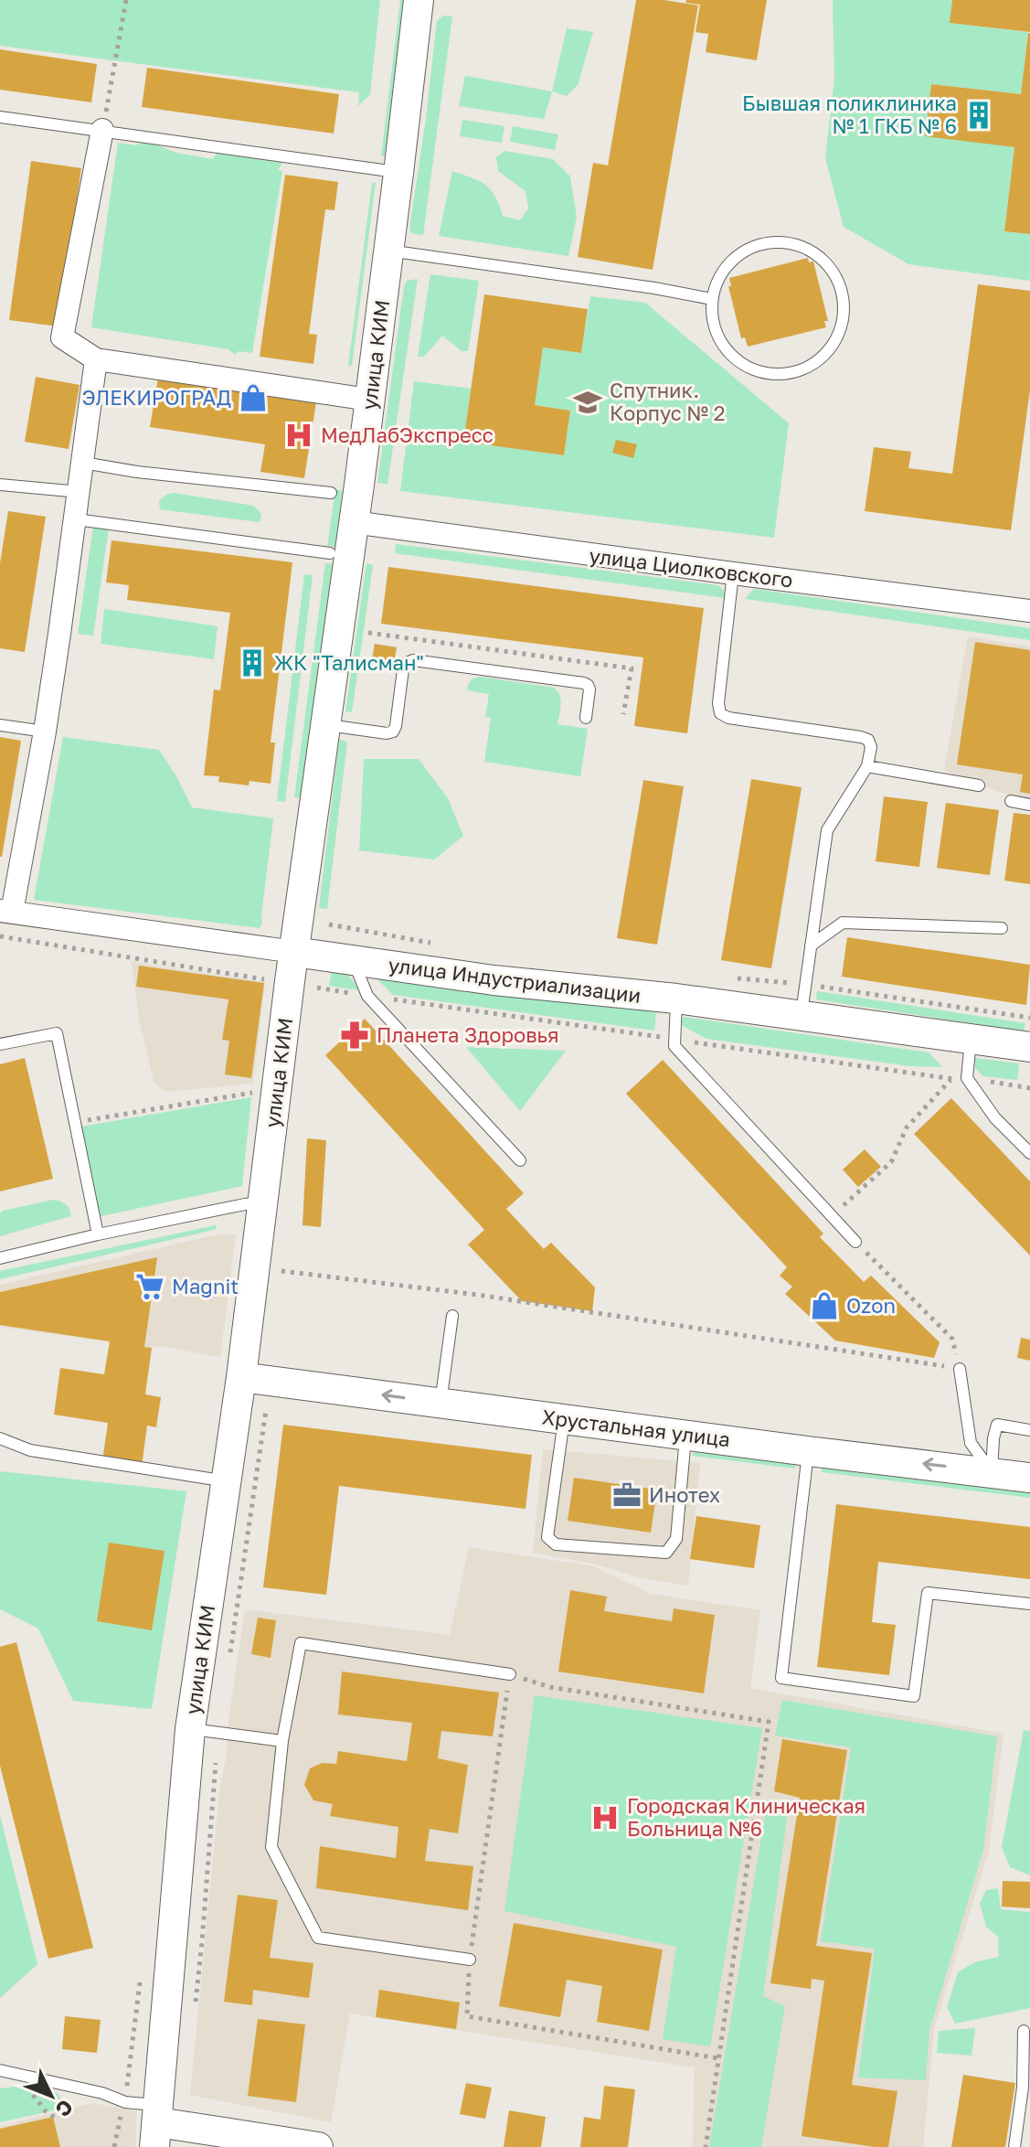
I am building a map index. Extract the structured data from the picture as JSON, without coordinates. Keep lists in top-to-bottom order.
{
  "streets": {
    "street": [
      "улица КИМ",
      "улица Циолковского",
      "улица Индустриализации",
      "Хрустальная улица"
    ]
  },
  "crossings": [
    ["улица КИМ", "улица Циолковского"],
    ["улица КИМ", "улица Индустриализации"],
    ["улица КИМ", "Хрустальная улица"]
  ],
  "one_way": ["Хрустальная улица"],
  "places": {
    "building": ["Бывшая поликлиника № 1 ГКБ № 6", "ЖК \"Талисман\""],
    "shop": ["ЭЛЕКИРОГРАД", "Ozon"],
    "school or university": ["Спутник. Корпус № 2"],
    "hospital": ["МедЛабЭкспресс", "Городская Клиническая Больница №6"],
    "pharmacy": ["Планета Здоровья"],
    "supermarket": ["Magnit"],
    "office": ["Инотех"]
  },
  "north": "bottom right"
}
